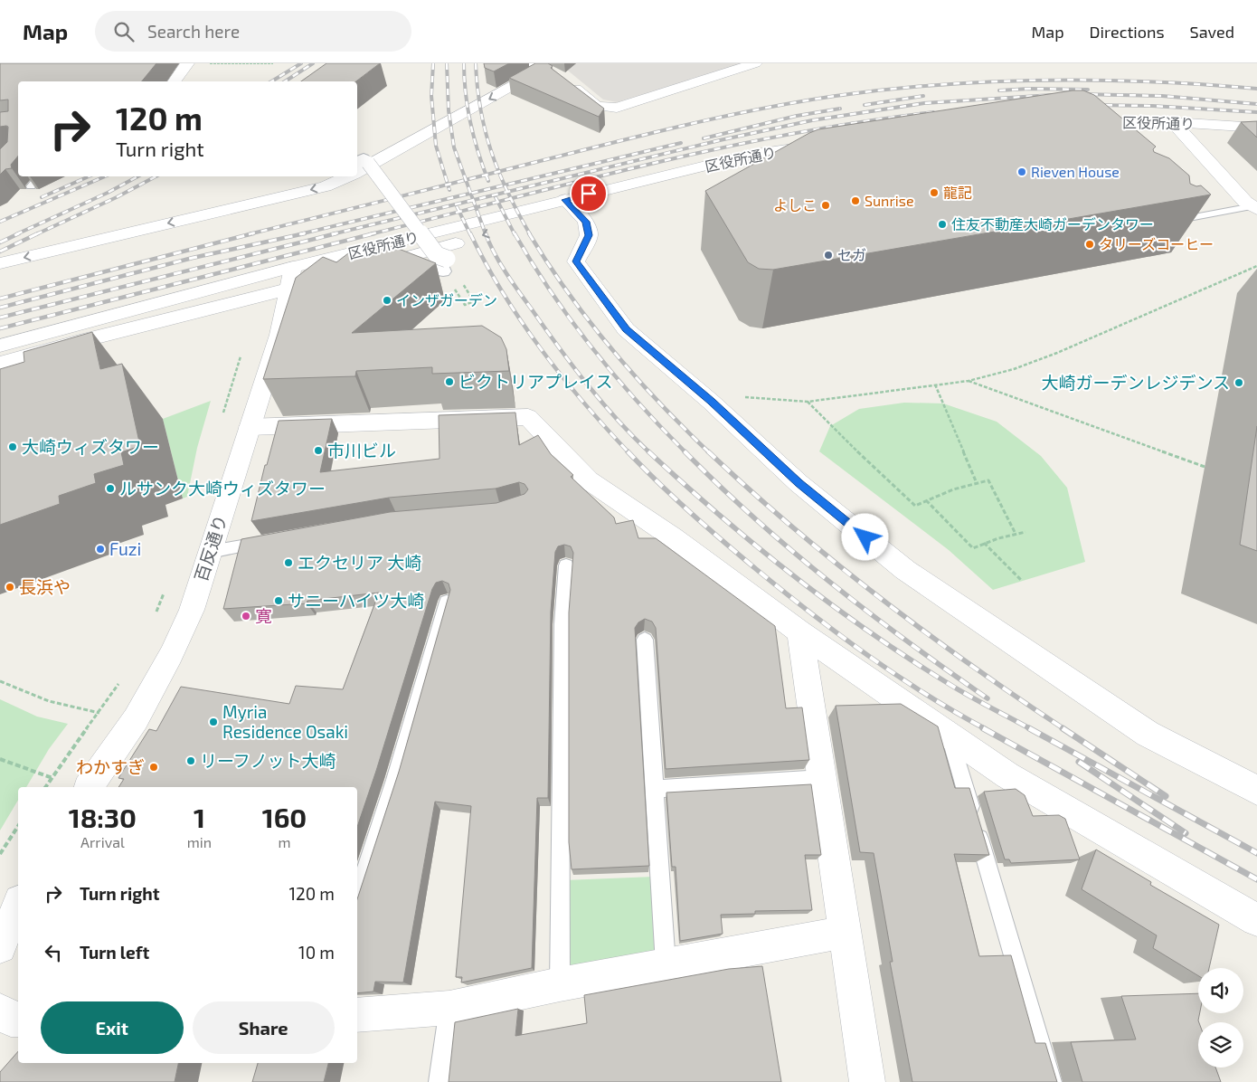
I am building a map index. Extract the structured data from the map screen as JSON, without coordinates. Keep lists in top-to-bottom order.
{
  "streets": {
    "street": ["区役所通り", "百反通り"]
  },
  "crossings": [
    ["区役所通り", "百反通り"]
  ],
  "places": [
    "Rieven House",
    "龍記",
    "Sunrise",
    "よしこ",
    "住友不動産大崎ガーデンタワー",
    "タリーズコーヒー",
    "セガ",
    "インザガーデン",
    "ビクトリアプレイス",
    "大崎ガーデンレジデンス",
    "大崎ウィズタワー",
    "市川ビル",
    "ルサンク大崎ウィズタワー",
    "Fuzi",
    "エクセリア 大崎",
    "長浜や",
    "サニーハイツ大崎",
    "寛",
    "Myria Residence Osaki",
    "リーフノット大崎",
    "わかすぎ"
  ],
  "page": {
    "header": "Map",
    "search": "Search here",
    "nav": ["Map", "Directions", "Saved"],
    "turn": ["120 m", "Turn right"],
    "eta": [
      "18:30",
      "Arrival",
      "1",
      "min",
      "160",
      "m"
    ],
    "list": [
      {
        "name": "Turn right",
        "value": "120 m"
      },
      {
        "name": "Turn left",
        "value": "10 m"
      }
    ],
    "buttons": ["Exit", "Share"]
  }
}
